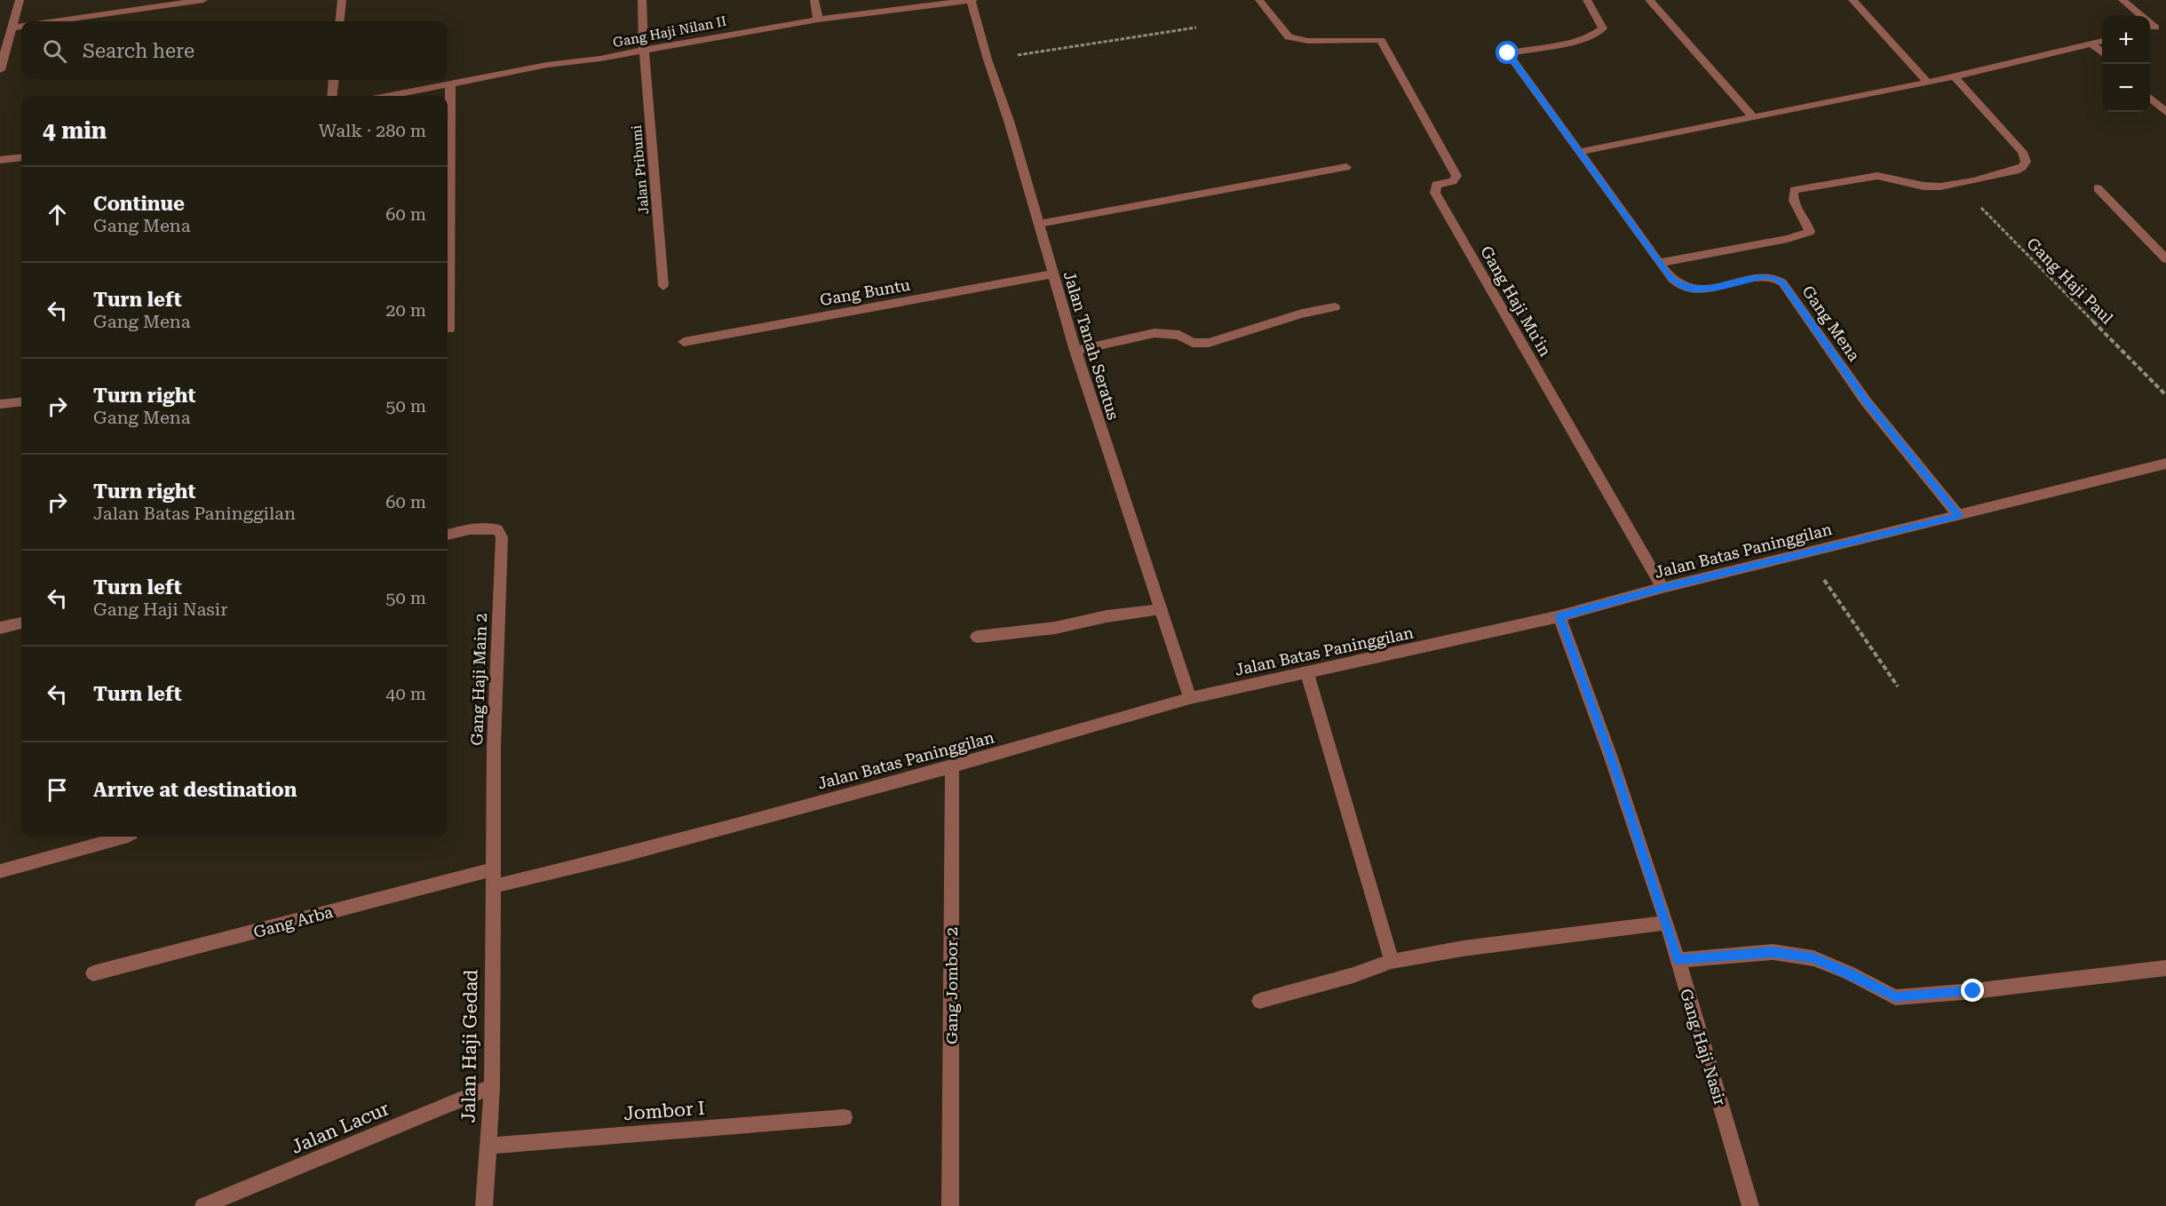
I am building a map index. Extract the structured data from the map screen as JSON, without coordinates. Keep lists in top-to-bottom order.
{
  "streets": {
    "street": [
      "Gang Haji Nilan II",
      "Jalan Pribumi",
      "Gang Buntu",
      "Gang Haji Mu'in",
      "Gang Mena",
      "Jalan Tanah Seratus",
      "Jalan Batas Paninggilan",
      "Gang Haji Main 2",
      "Gang Arba",
      "Gang Jombor 2",
      "Jalan Haji Gedad",
      "Gang Haji Nasir",
      "Jombor I",
      "Jalan Lacur"
    ],
    "path": ["Gang Haji Paul"]
  },
  "crossings": [
    ["Gang Haji Nilan II", "Jalan Pribumi"],
    ["Gang Haji Nilan II", "Jalan Tanah Seratus"],
    ["Gang Buntu", "Jalan Tanah Seratus"],
    ["Gang Haji Mu'in", "Jalan Batas Paninggilan"],
    ["Gang Mena", "Jalan Batas Paninggilan"],
    ["Jalan Tanah Seratus", "Jalan Batas Paninggilan"],
    ["Jalan Batas Paninggilan", "Gang Haji Main 2"],
    ["Jalan Batas Paninggilan", "Gang Jombor 2"],
    ["Jalan Batas Paninggilan", "Jalan Haji Gedad"],
    ["Jalan Batas Paninggilan", "Gang Haji Nasir"],
    ["Gang Haji Main 2", "Gang Arba"],
    ["Gang Haji Main 2", "Jalan Haji Gedad"],
    ["Jalan Haji Gedad", "Jombor I"],
    ["Jalan Haji Gedad", "Jalan Lacur"]
  ],
  "page": {
    "map_buttons": ["+", "−"],
    "search": "Search here",
    "heading": ["4 min", "Walk · 280 m"],
    "list": [
      ["Continue", "Gang Mena", "60 m"],
      ["Turn left", "Gang Mena", "20 m"],
      ["Turn right", "Gang Mena", "50 m"],
      ["Turn right", "Jalan Batas Paninggilan", "60 m"],
      ["Turn left", "Gang Haji Nasir", "50 m"],
      ["Turn left", "40 m"],
      "Arrive at destination"
    ]
  }
}
